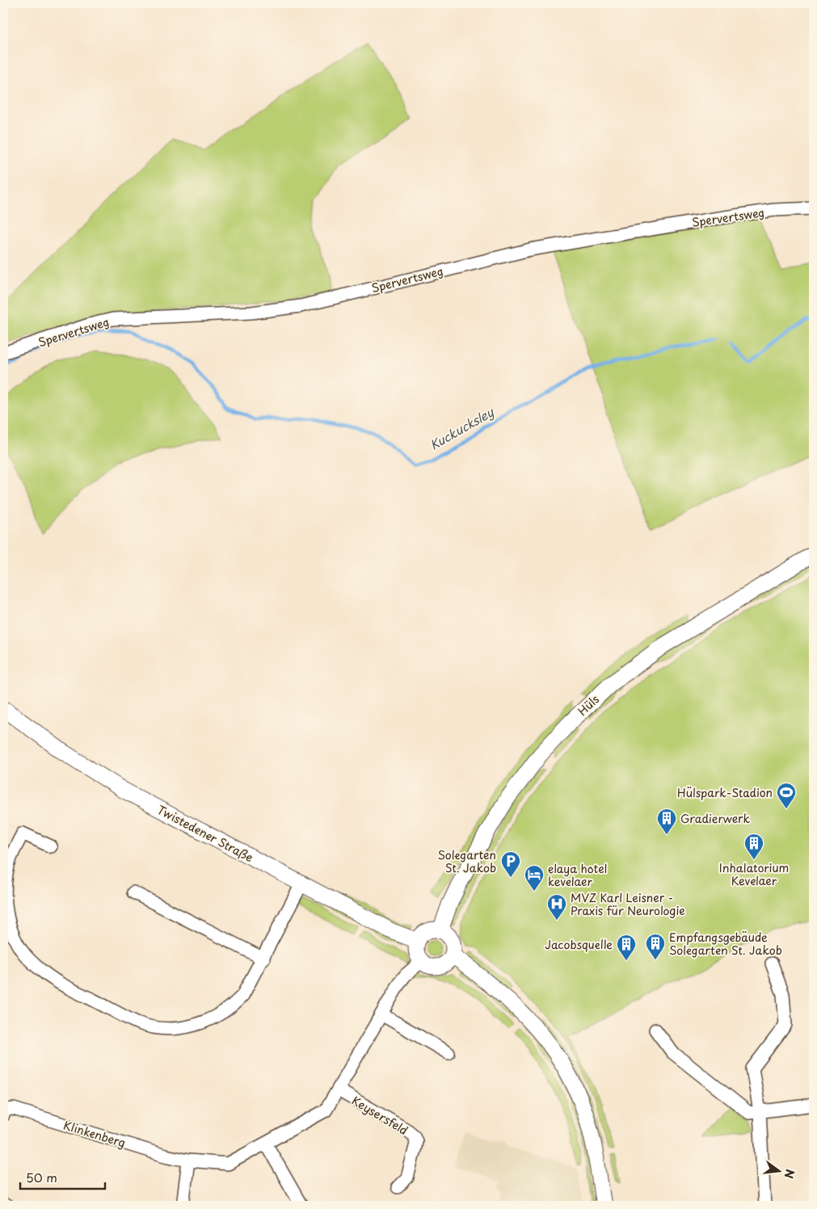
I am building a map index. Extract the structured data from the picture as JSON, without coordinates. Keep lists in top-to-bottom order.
{
  "streets": {
    "street": [
      "Spervertsweg",
      "Hüls",
      "Twistedener Straße",
      "Keysersfeld",
      "Klinkenberg"
    ]
  },
  "crossings": [
    ["Hüls", "Twistedener Straße"],
    ["Keysersfeld", "Klinkenberg"]
  ],
  "water": ["Kuckucksley"],
  "places": {
    "sports": ["Hülspark-Stadion"],
    "building": [
      "Gradierwerk",
      "Inhalatorium Kevelaer",
      "Empfangsgebäude Solegarten St. Jakob",
      "Jacobsquelle"
    ],
    "parking": ["Solegarten St. Jakob"],
    "hotel": ["elaya hotel kevelaer"],
    "hospital": ["MVZ Karl Leisner - Praxis für Neurologie"]
  },
  "scale_bar": "50 m",
  "north": "right"
}
